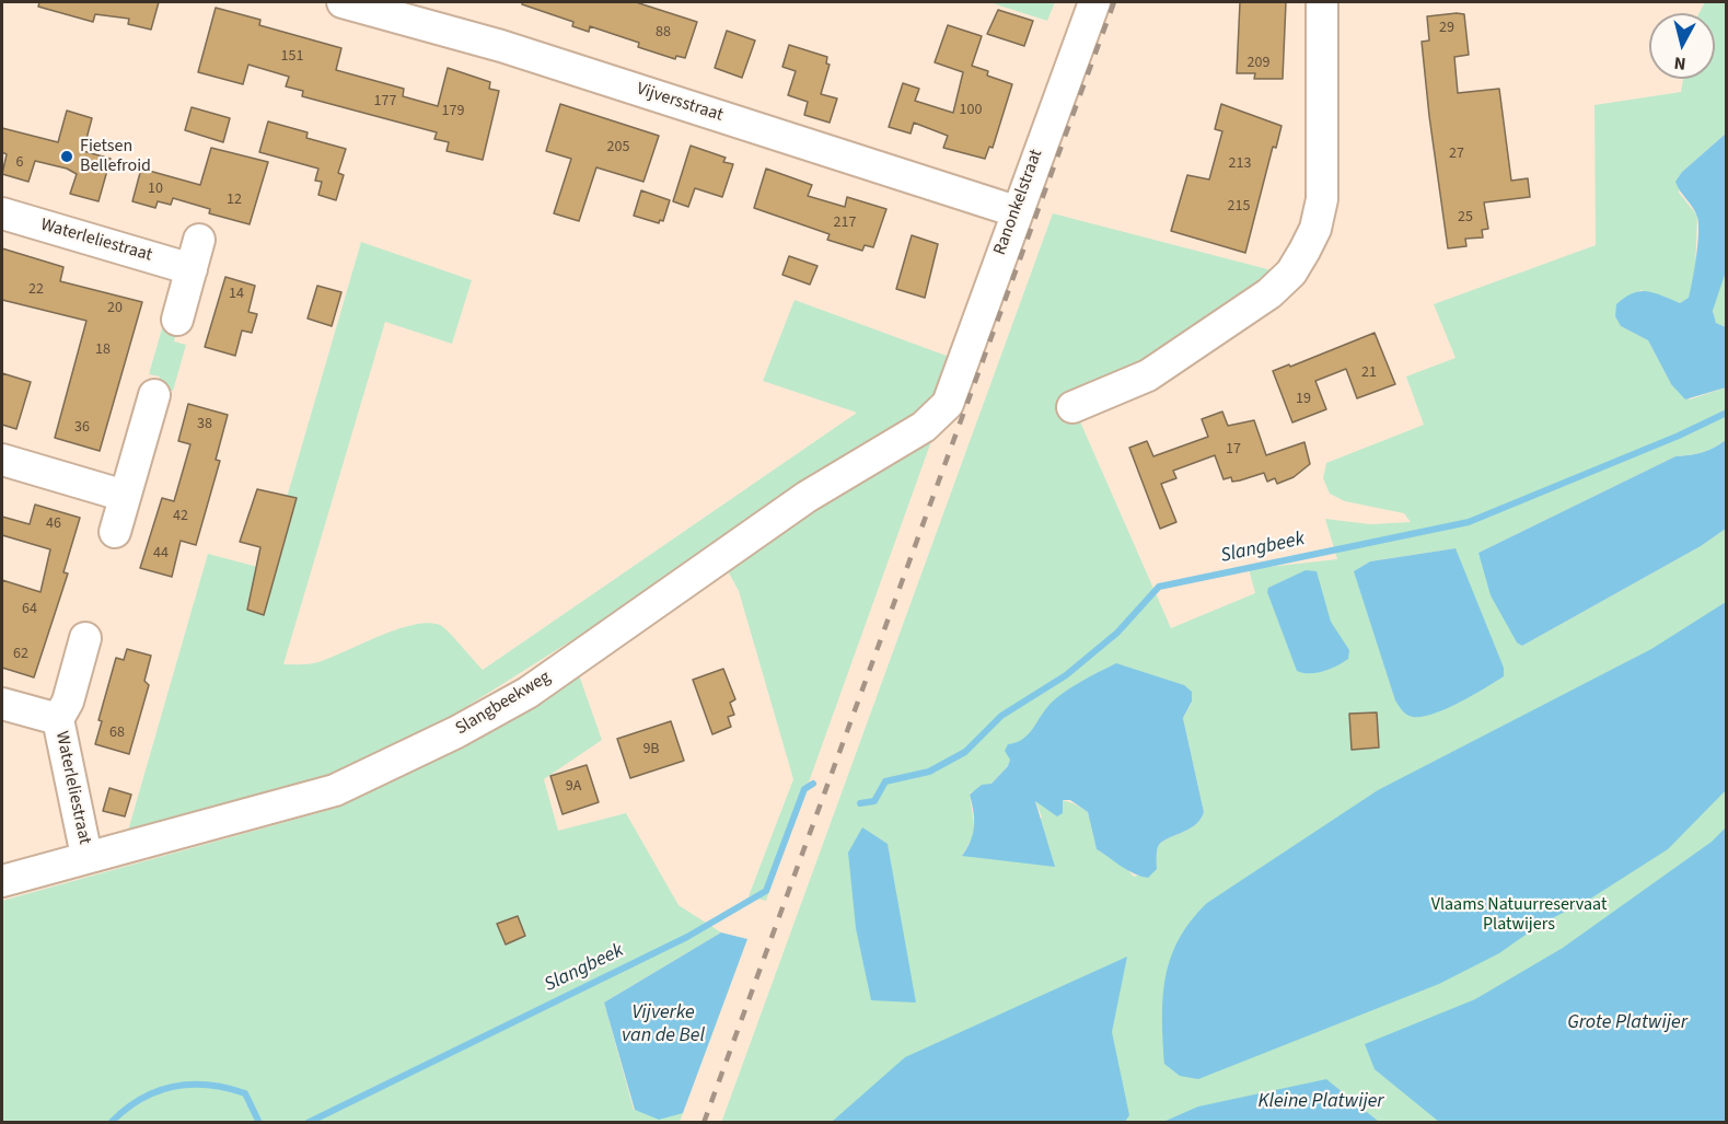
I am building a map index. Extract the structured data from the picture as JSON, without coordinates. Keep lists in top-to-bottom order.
{
  "streets": {
    "street": [
      "Vijversstraat",
      "Ranonkelstraat",
      "Waterleliestraat",
      "Slangbeekweg"
    ]
  },
  "crossings": [
    ["Vijversstraat", "Ranonkelstraat"],
    ["Ranonkelstraat", "Slangbeekweg"],
    ["Waterleliestraat", "Slangbeekweg"]
  ],
  "water": [
    "Slangbeek",
    "Vijverke van de Bel",
    "Grote Platwijer",
    "Kleine Platwijer"
  ],
  "parks": ["Vlaams Natuurreservaat Platwijers"],
  "places": ["Fietsen Bellefroid"],
  "house_numbers": [
    "29",
    "88",
    "151",
    "209",
    "177",
    "100",
    "179",
    "205",
    "27",
    "6",
    "213",
    "10",
    "12",
    "215",
    "25",
    "217",
    "22",
    "14",
    "20",
    "18",
    "21",
    "19",
    "38",
    "36",
    "17",
    "42",
    "46",
    "44",
    "64",
    "62",
    "68",
    "9B",
    "9A"
  ],
  "north": "bottom"
}
